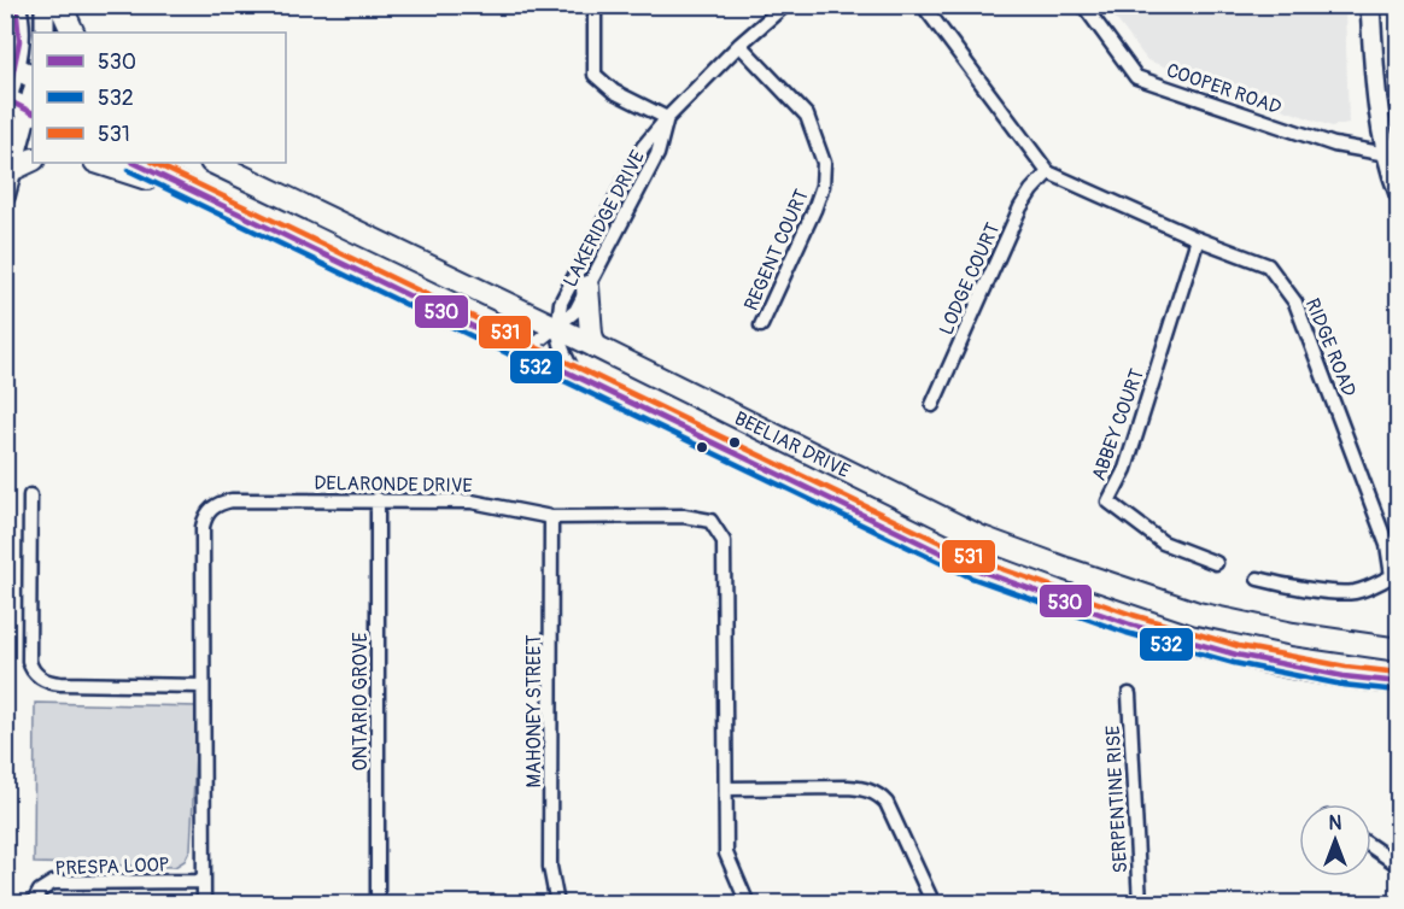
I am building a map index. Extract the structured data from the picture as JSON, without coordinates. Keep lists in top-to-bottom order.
{
  "streets": {
    "highway": ["BEELIAR DRIVE"],
    "street": [
      "COOPER ROAD",
      "LAKERIDGE DRIVE",
      "REGENT COURT",
      "LODGE COURT",
      "RIDGE ROAD",
      "ABBEY COURT",
      "DELARONDE DRIVE",
      "ONTARIO GROVE",
      "MAHONEY STREET",
      "SERPENTINE RISE",
      "PRESPA LOOP"
    ]
  },
  "crossings": [
    ["LAKERIDGE DRIVE", "REGENT COURT"],
    ["LAKERIDGE DRIVE", "BEELIAR DRIVE"],
    ["LODGE COURT", "RIDGE ROAD"],
    ["RIDGE ROAD", "ABBEY COURT"],
    ["DELARONDE DRIVE", "ONTARIO GROVE"],
    ["DELARONDE DRIVE", "MAHONEY STREET"],
    ["DELARONDE DRIVE", "PRESPA LOOP"]
  ],
  "lines": ["transit line 530", "transit line 531", "transit line 532"],
  "legend": ["530", "532", "531"],
  "north": "top"
}
